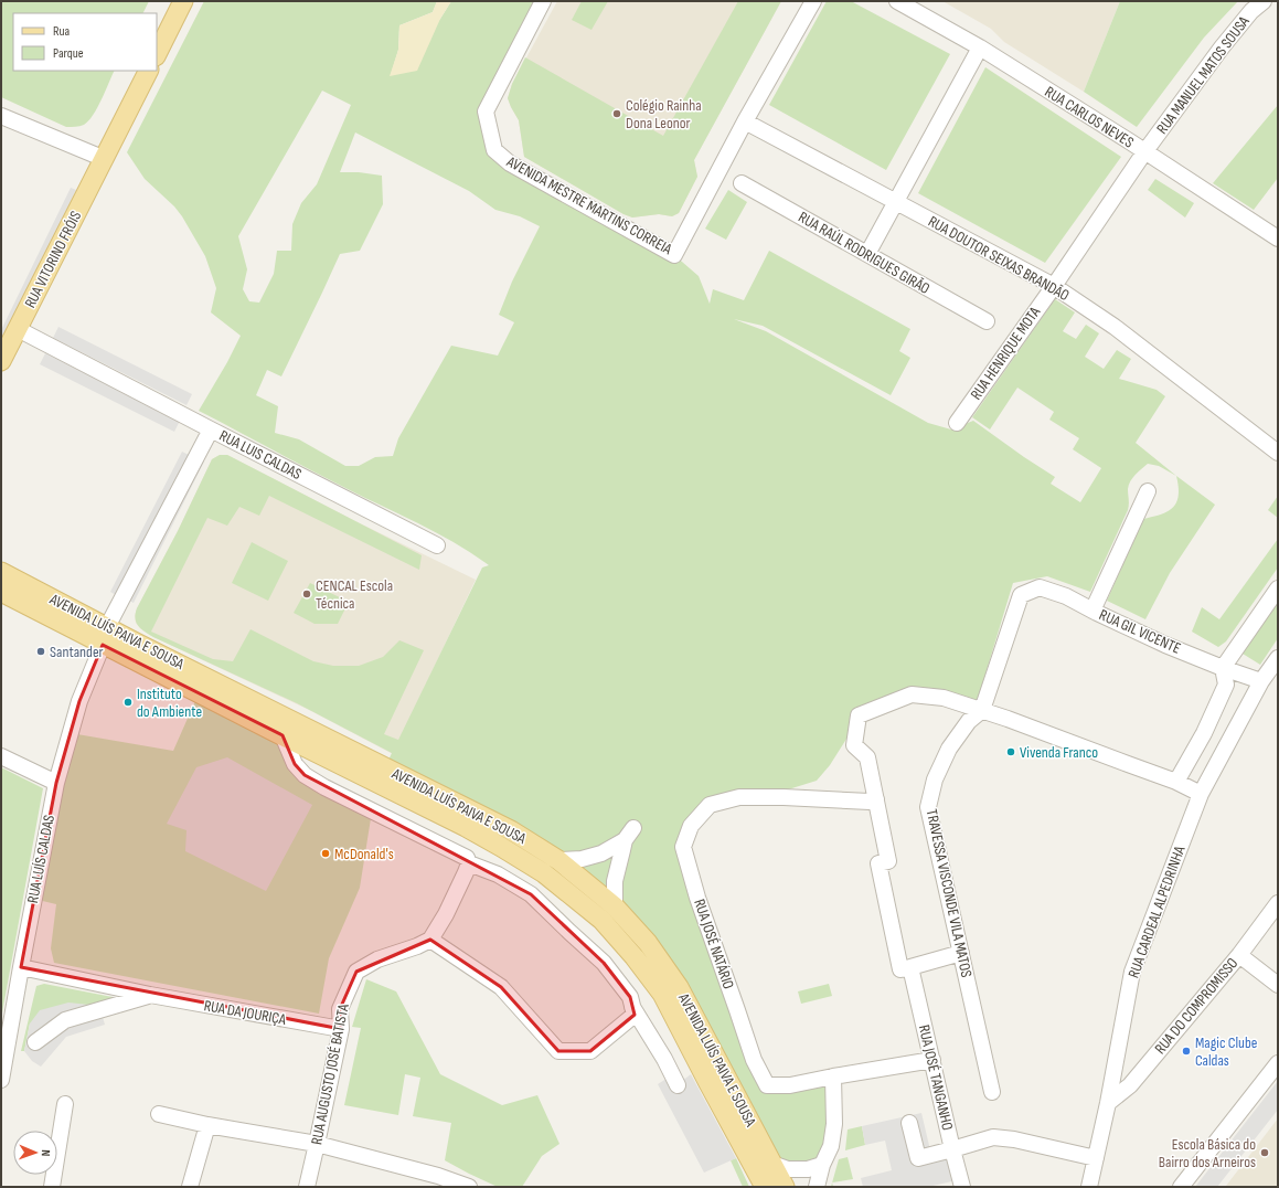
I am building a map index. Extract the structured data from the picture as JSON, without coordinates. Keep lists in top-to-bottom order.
{
  "streets": {
    "main road": ["RUA VITORINO FRÓIS", "AVENIDA LUÍS PAIVA E SOUSA"],
    "street": [
      "RUA MANUEL MATOS SOUSA",
      "RUA CARLOS NEVES",
      "AVENIDA MESTRE MARTINS CORREIA",
      "RUA RAÚL RODRIGUES GIRÃO",
      "RUA DOUTOR SEIXAS BRANDÃO",
      "RUA HENRIQUE MOTA",
      "RUA LUIS CALDAS",
      "RUA GIL VICENTE",
      "RUA LUÍS CALDAS",
      "TRAVESSA VISCONDE VILA MATOS",
      "RUA CARDEAL ALPEDRINHA",
      "RUA JOSÉ NATÁRIO",
      "RUA DO COMPROMISSO",
      "RUA DA JOURIÇA",
      "RUA AUGUSTO JOSÉ BATISTA",
      "RUA JOSÉ TANGANHO"
    ]
  },
  "crossings": [
    ["RUA MANUEL MATOS SOUSA", "RUA CARLOS NEVES"],
    ["RUA MANUEL MATOS SOUSA", "RUA HENRIQUE MOTA"],
    ["RUA CARLOS NEVES", "RUA HENRIQUE MOTA"],
    ["AVENIDA MESTRE MARTINS CORREIA", "RUA DOUTOR SEIXAS BRANDÃO"],
    ["RUA DOUTOR SEIXAS BRANDÃO", "RUA HENRIQUE MOTA"],
    ["RUA LUIS CALDAS", "AVENIDA LUÍS PAIVA E SOUSA"],
    ["RUA LUIS CALDAS", "RUA LUÍS CALDAS"],
    ["AVENIDA LUÍS PAIVA E SOUSA", "RUA LUÍS CALDAS"],
    ["RUA GIL VICENTE", "TRAVESSA VISCONDE VILA MATOS"],
    ["RUA GIL VICENTE", "RUA CARDEAL ALPEDRINHA"],
    ["RUA LUÍS CALDAS", "RUA DA JOURIÇA"],
    ["RUA CARDEAL ALPEDRINHA", "RUA DO COMPROMISSO"],
    ["RUA JOSÉ NATÁRIO", "RUA JOSÉ TANGANHO"],
    ["RUA DA JOURIÇA", "RUA AUGUSTO JOSÉ BATISTA"]
  ],
  "places": [
    "Colégio Rainha Dona Leonor",
    "CENCAL Escola Técnica",
    "Santander",
    "Instituto do Ambiente",
    "Vivenda Franco",
    "McDonald's",
    "Magic Clube Caldas",
    "Escola Básica do Bairro dos Arneiros"
  ],
  "legend": ["Rua", "Parque"],
  "north": "right"
}
